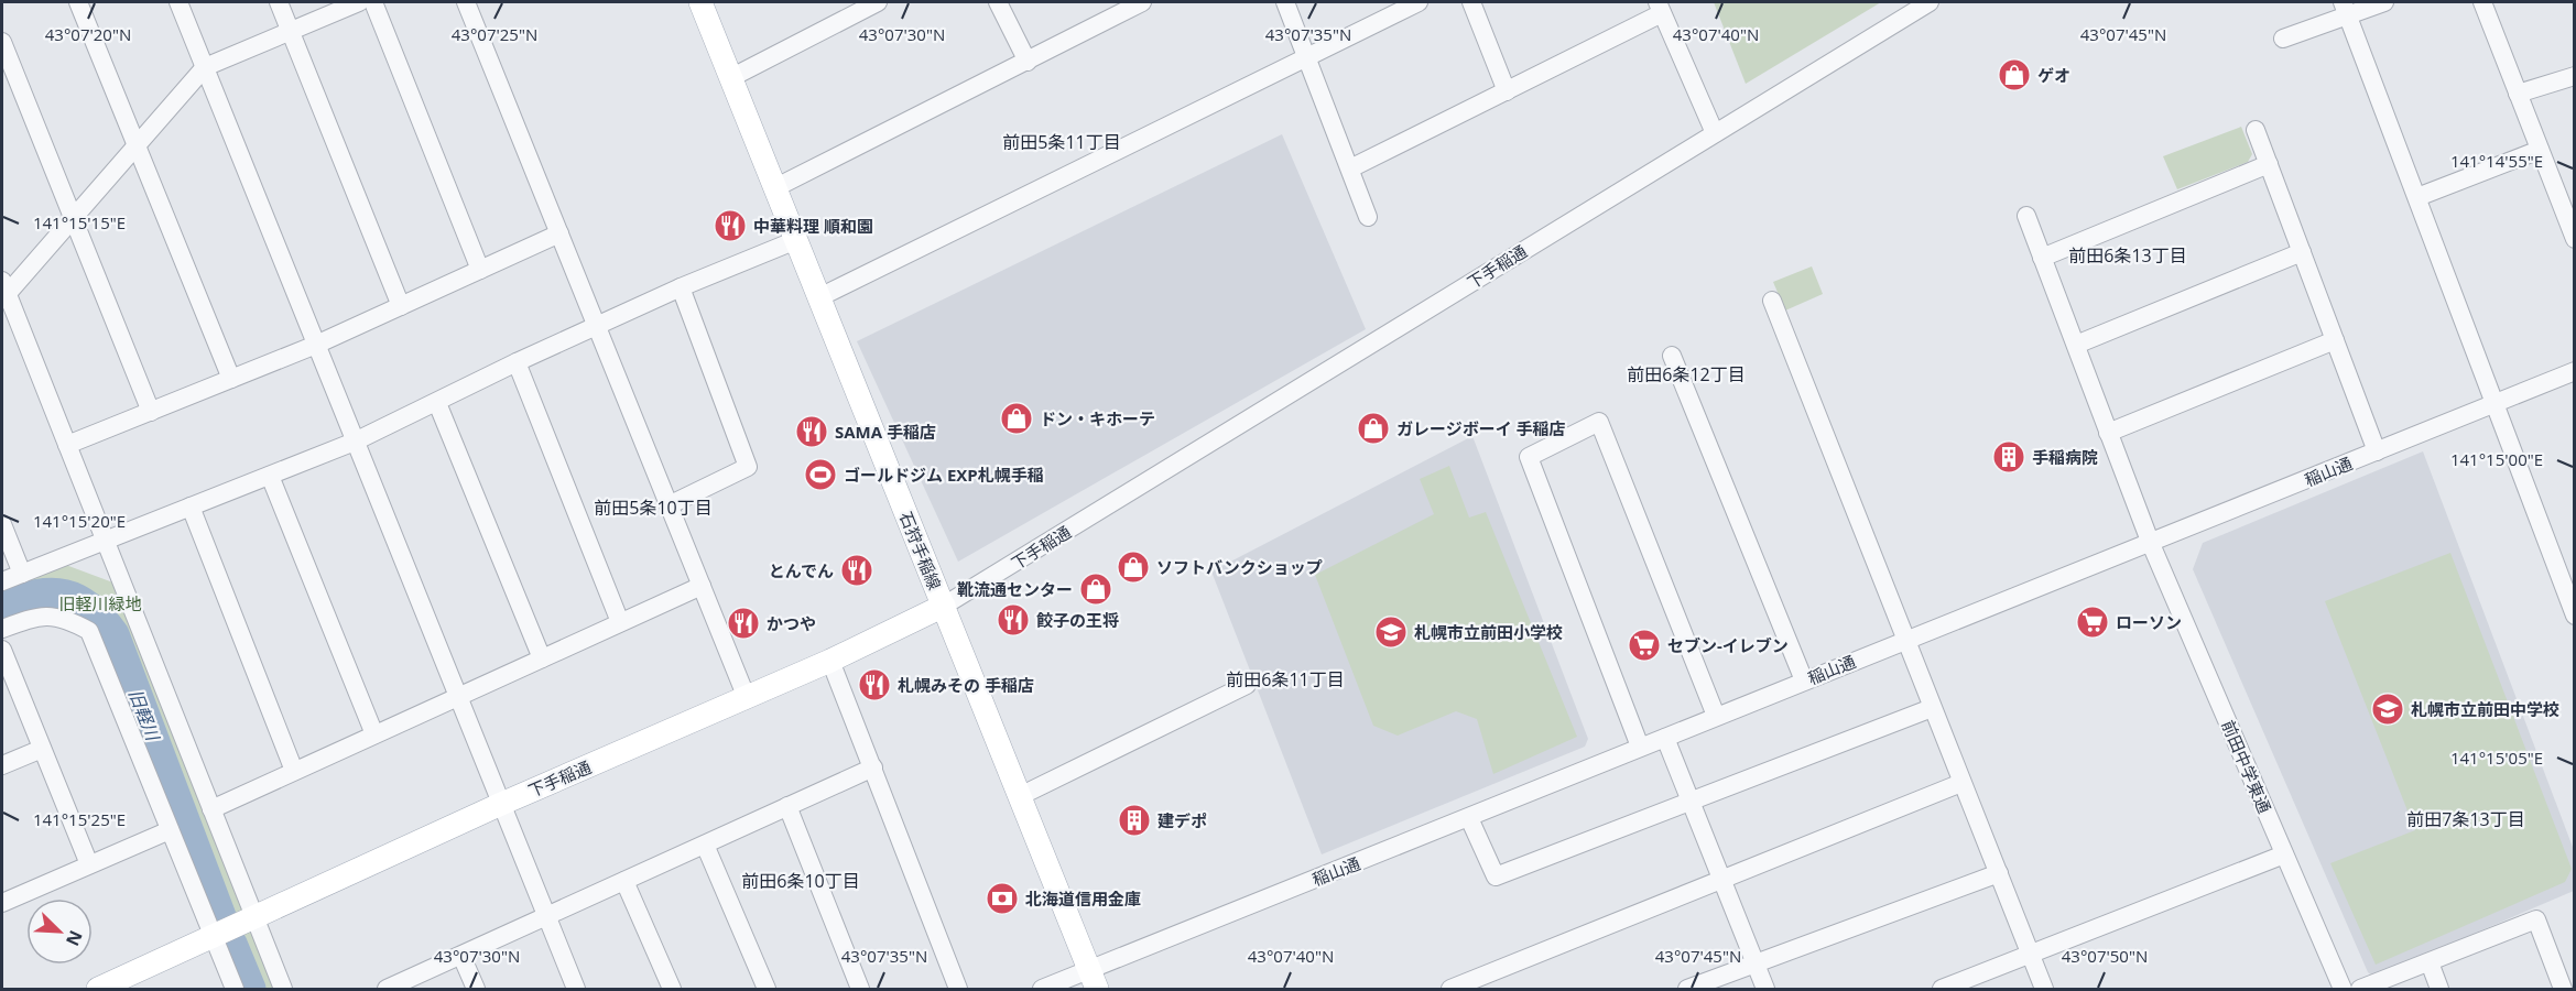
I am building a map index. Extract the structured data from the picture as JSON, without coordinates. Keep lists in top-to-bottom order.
{
  "streets": {
    "main road": ["下手稲通", "石狩手稲線"],
    "street": ["稲山通", "前田中学東通"]
  },
  "crossings": [
    ["下手稲通", "石狩手稲線"],
    ["稲山通", "石狩手稲線"],
    ["稲山通", "前田中学東通"]
  ],
  "districts": [
    "前田5条11丁目",
    "前田6条13丁目",
    "前田6条12丁目",
    "前田5条10丁目",
    "前田6条11丁目",
    "前田7条13丁目",
    "前田6条10丁目"
  ],
  "water": ["旧軽川"],
  "parks": ["旧軽川緑地"],
  "places": {
    "shop": [
      "ゲオ",
      "ドン・キホーテ",
      "ガレージボーイ 手稲店",
      "ソフトバンクショップ",
      "靴流通センター"
    ],
    "restaurant": [
      "中華料理 順和園",
      "SAMA 手稲店",
      "とんでん",
      "餃子の王将",
      "かつや",
      "札幌みその 手稲店"
    ],
    "building": ["手稲病院", "建デポ"],
    "sports": ["ゴールドジム EXP札幌手稲"],
    "supermarket": ["ローソン", "セブン-イレブン"],
    "school or university": ["札幌市立前田小学校", "札幌市立前田中学校"],
    "bank": ["北海道信用金庫"]
  },
  "north": "bottom right",
  "coordinates": [
    "43°07'40\"N",
    "43°07'20\"N",
    "43°07'25\"N",
    "43°07'30\"N",
    "43°07'35\"N",
    "43°07'45\"N",
    "141°14'55\"E",
    "141°15'15\"E",
    "141°15'00\"E",
    "141°15'20\"E",
    "141°15'05\"E",
    "141°15'25\"E",
    "43°07'50\"N"
  ]
}
